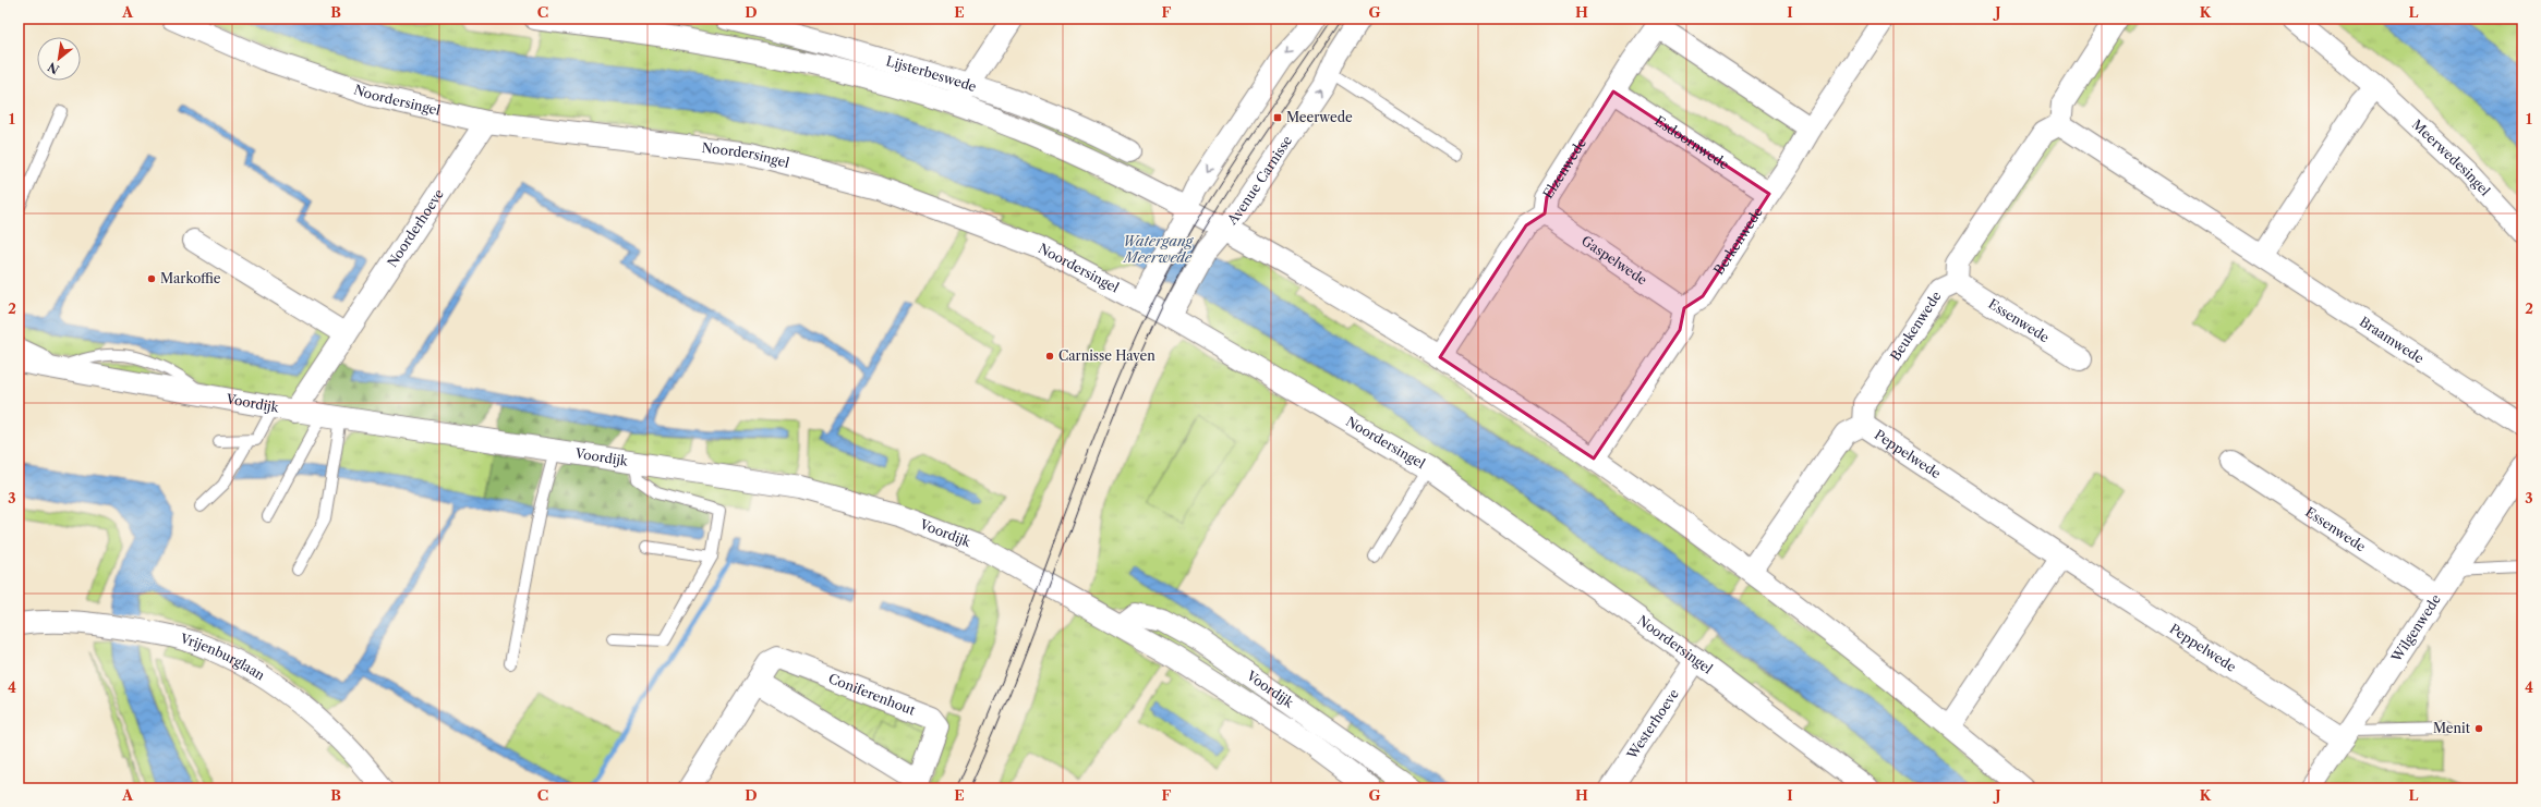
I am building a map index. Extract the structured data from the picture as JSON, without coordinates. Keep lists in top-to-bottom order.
{
  "streets": {
    "street": [
      "Lijsterbeswede",
      "Noordersingel",
      "Esdoornwede",
      "Meerwedesingel",
      "Elzenwede",
      "Avenue Carnisse",
      "Noorderhoeve",
      "Berkenwede",
      "Gaspelwede",
      "Essenwede",
      "Beukenwede",
      "Braamwede",
      "Voordijk",
      "Peppelwede",
      "Wilgenwede",
      "Vrijenburglaan",
      "Coniferenhout",
      "Westerhoeve"
    ]
  },
  "crossings": [
    ["Noordersingel", "Avenue Carnisse"],
    ["Noordersingel", "Noorderhoeve"],
    ["Noordersingel", "Westerhoeve"],
    ["Esdoornwede", "Elzenwede"],
    ["Esdoornwede", "Berkenwede"],
    ["Elzenwede", "Gaspelwede"],
    ["Noorderhoeve", "Voordijk"],
    ["Berkenwede", "Gaspelwede"],
    ["Essenwede", "Beukenwede"],
    ["Essenwede", "Wilgenwede"],
    ["Beukenwede", "Peppelwede"],
    ["Peppelwede", "Wilgenwede"]
  ],
  "water": ["Watergang Meerwede"],
  "places": {
    "transit": ["Meerwede"],
    "other": ["Markoffie", "Carnisse Haven", "Menit"]
  },
  "north": "bottom left",
  "grid": {
    "columns": [
      "A",
      "B",
      "C",
      "D",
      "E",
      "F",
      "G",
      "H",
      "I",
      "J",
      "K",
      "L"
    ],
    "rows": [
      "1",
      "2",
      "3",
      "4"
    ]
  }
}
